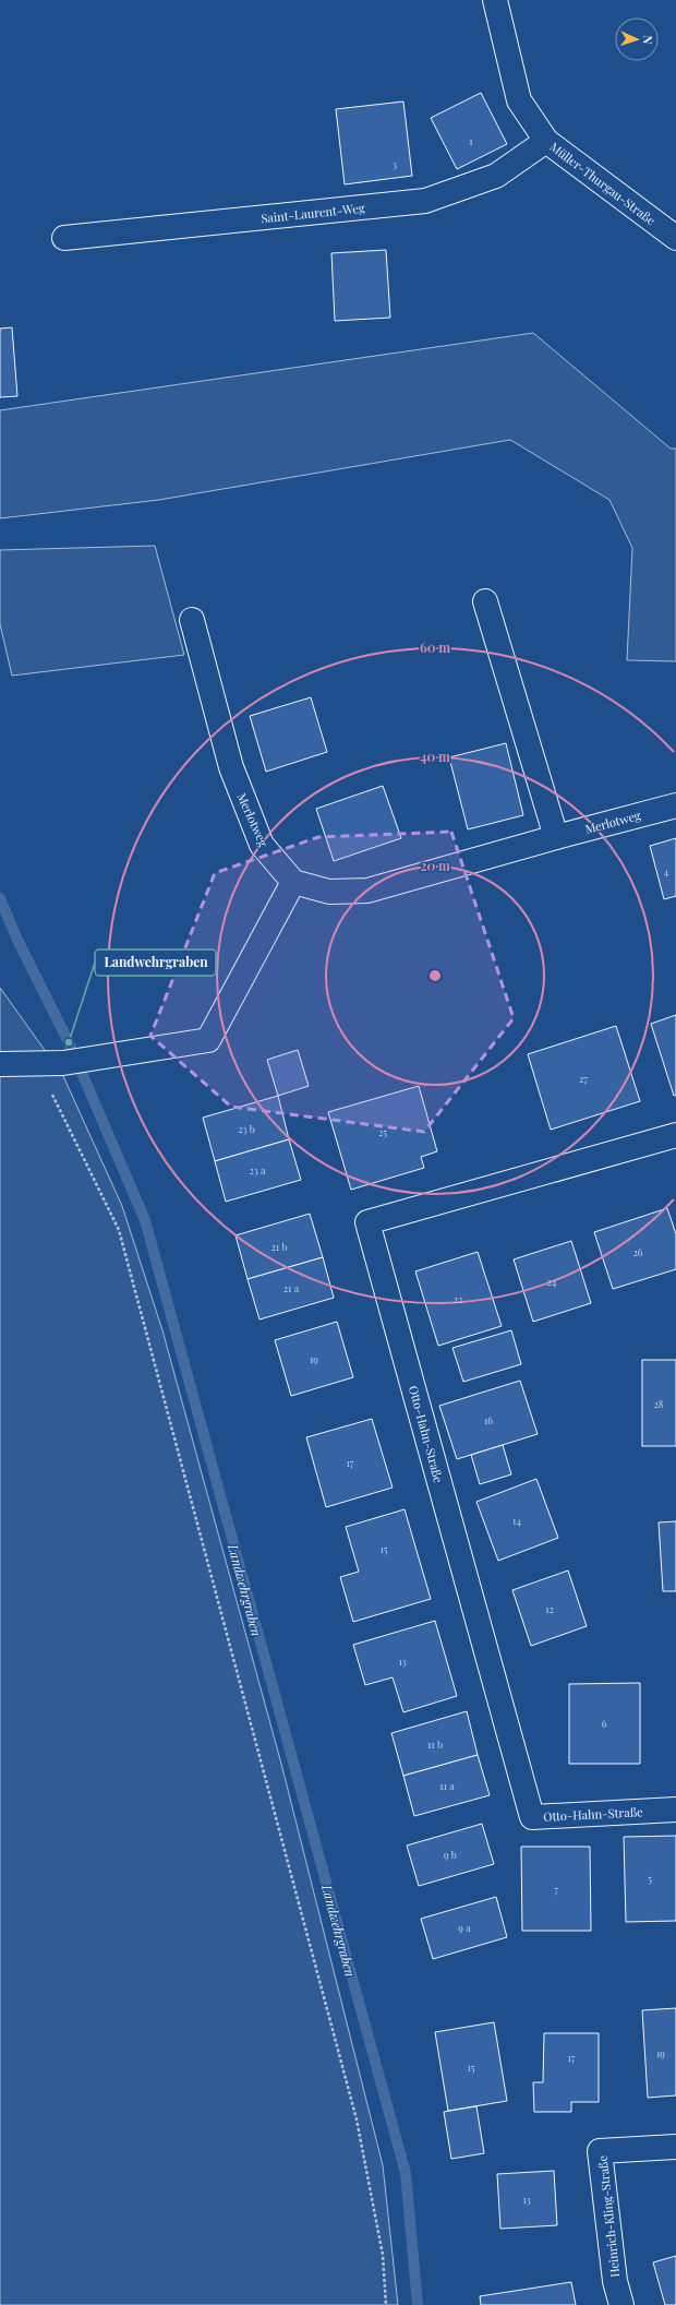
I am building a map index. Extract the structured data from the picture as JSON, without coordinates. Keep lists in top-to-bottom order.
{
  "streets": {
    "street": [
      "Müller-Thurgau-Straße",
      "Saint-Laurent-Weg",
      "Merlotweg",
      "Otto-Hahn-Straße",
      "Heinrich-Kling-Straße"
    ]
  },
  "crossings": [
    ["Müller-Thurgau-Straße", "Saint-Laurent-Weg"]
  ],
  "water": ["Landwehrgraben"],
  "places": ["Landwehrgraben"],
  "house_numbers": [
    "1",
    "3",
    "4",
    "27",
    "23 b",
    "25",
    "23 a",
    "21 b",
    "26",
    "24",
    "21 a",
    "22",
    "19",
    "28",
    "16",
    "17",
    "14",
    "15",
    "12",
    "13",
    "6",
    "11 b",
    "11 a",
    "9 b",
    "5",
    "7",
    "9 a",
    "19",
    "17",
    "15",
    "13"
  ],
  "north": "right",
  "rings": ["60 m", "40 m", "20 m"]
}
